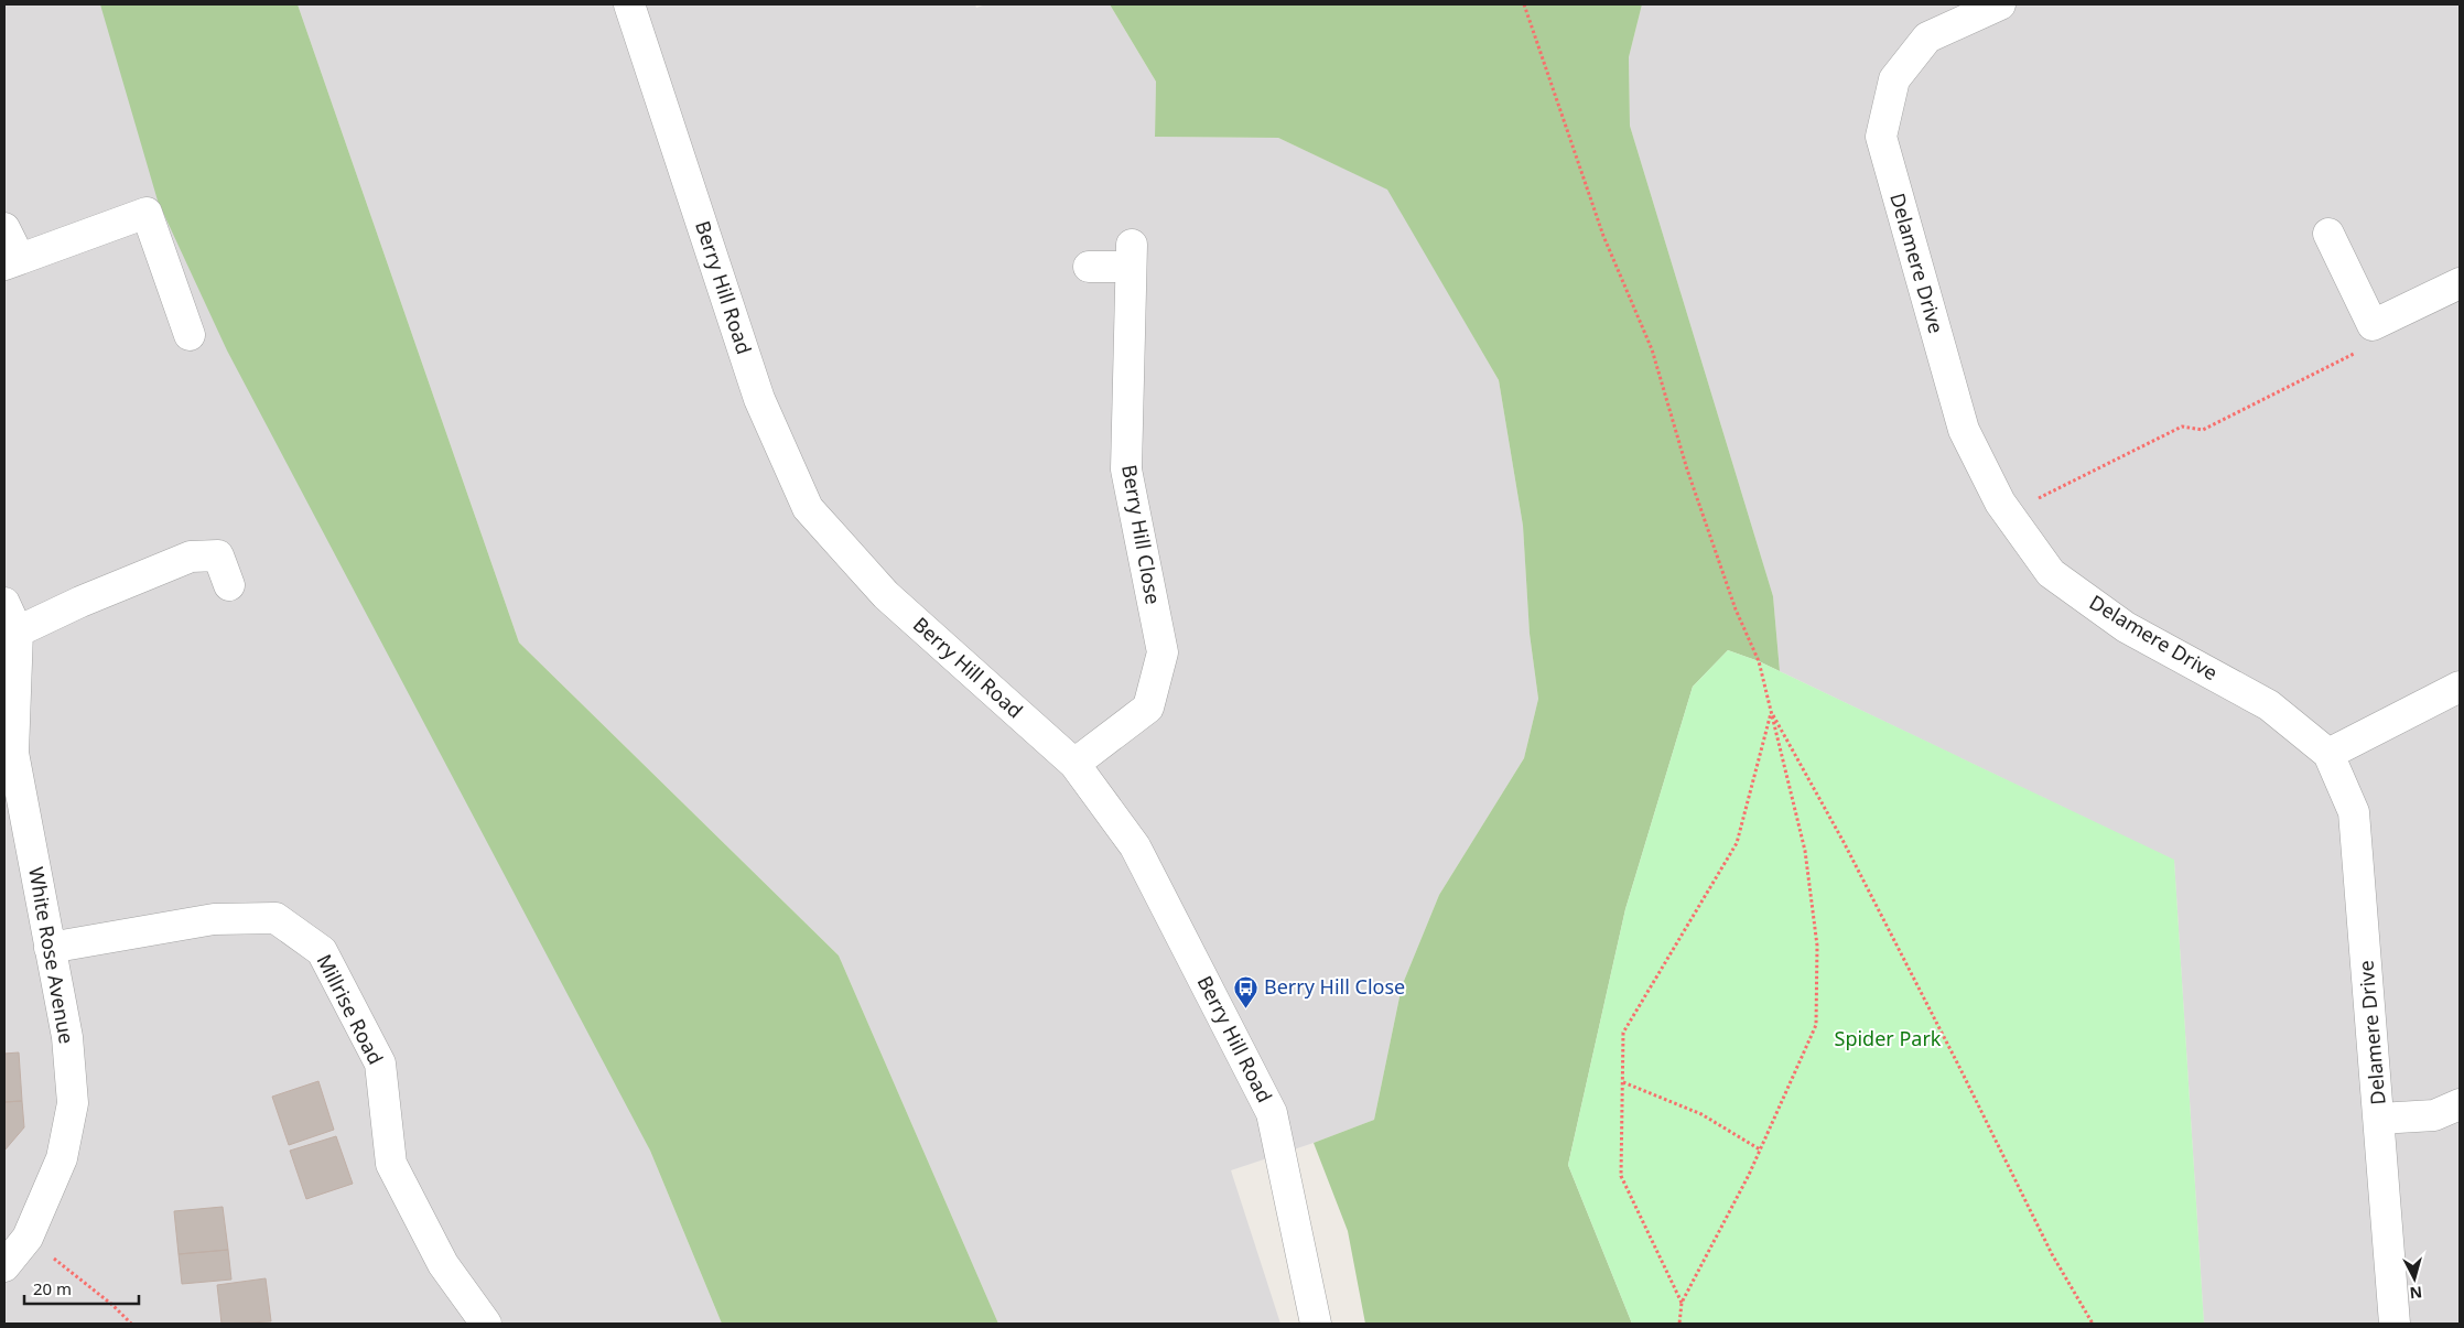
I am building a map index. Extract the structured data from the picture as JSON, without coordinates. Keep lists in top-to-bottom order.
{
  "streets": {
    "street": [
      "Delamere Drive",
      "Berry Hill Road",
      "Berry Hill Close",
      "White Rose Avenue",
      "Millrise Road"
    ]
  },
  "crossings": [
    ["Berry Hill Road", "Berry Hill Close"],
    ["White Rose Avenue", "Millrise Road"]
  ],
  "parks": ["Spider Park"],
  "places": {
    "bus stop": ["Berry Hill Close"]
  },
  "scale_bar": "20 m",
  "north": "bottom"
}
